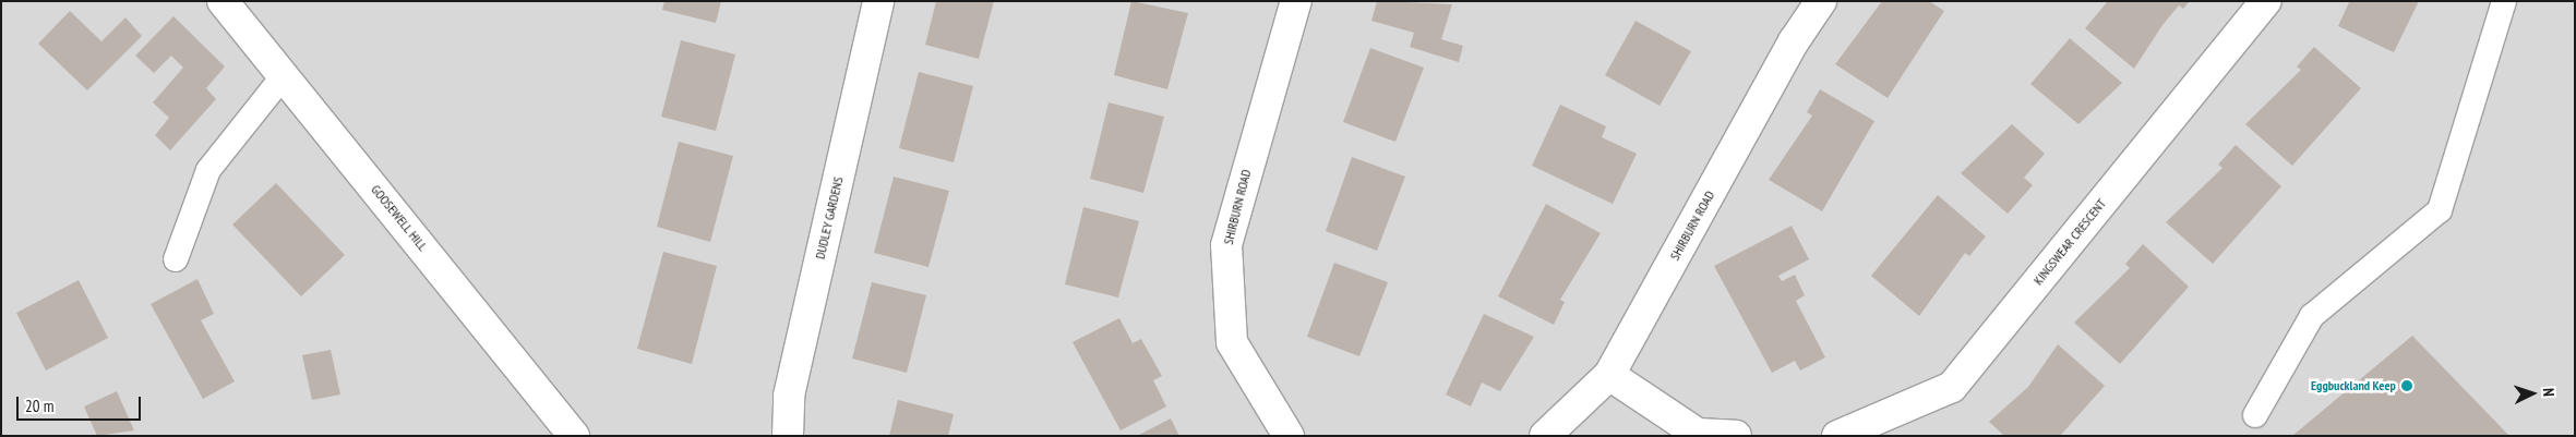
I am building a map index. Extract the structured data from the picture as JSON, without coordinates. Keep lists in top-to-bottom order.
{
  "streets": {
    "street": [
      "SHIRBURN ROAD",
      "GOOSEWELL HILL",
      "DUDLEY GARDENS",
      "KINGSWEAR CRESCENT"
    ]
  },
  "places": ["Eggbuckland Keep"],
  "scale_bar": "20 m",
  "north": "right"
}
